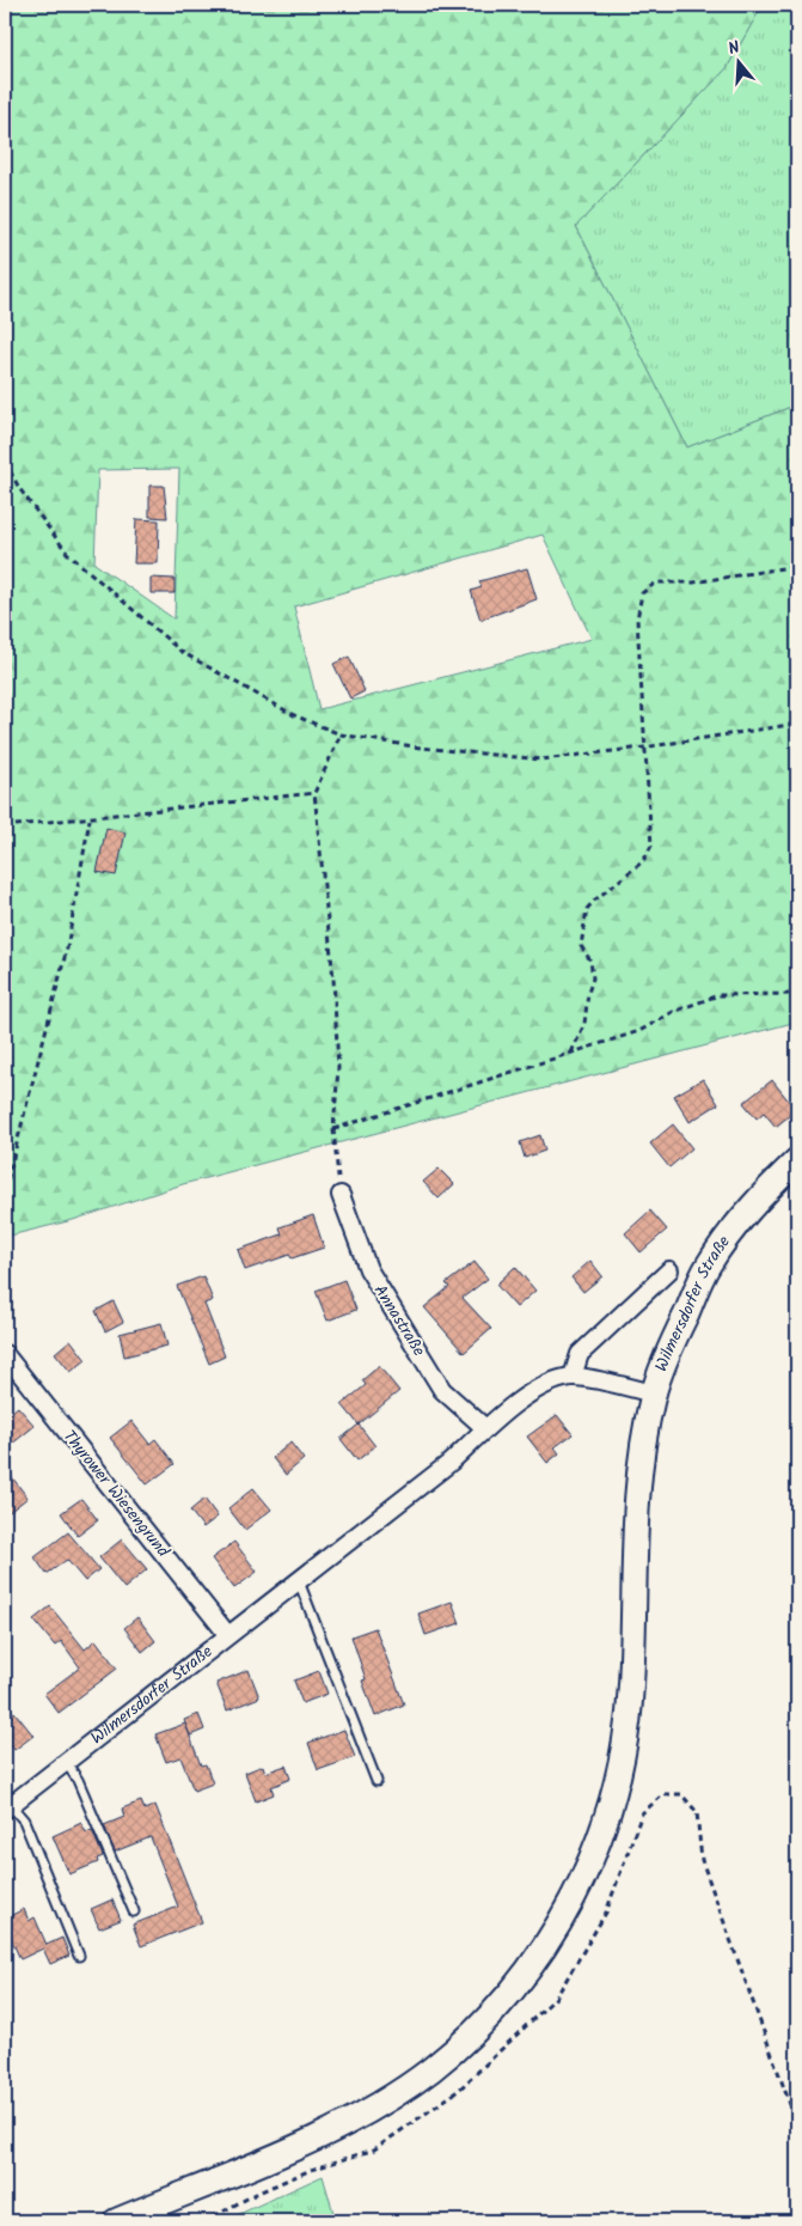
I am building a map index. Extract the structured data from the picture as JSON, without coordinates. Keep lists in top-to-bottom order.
{
  "streets": {
    "main road": ["Wilmersdorfer Straße"],
    "street": ["Annastraße", "Thyrower Wiesengrund"]
  },
  "crossings": [
    ["Wilmersdorfer Straße", "Annastraße"],
    ["Wilmersdorfer Straße", "Thyrower Wiesengrund"]
  ],
  "north": "top"
}
